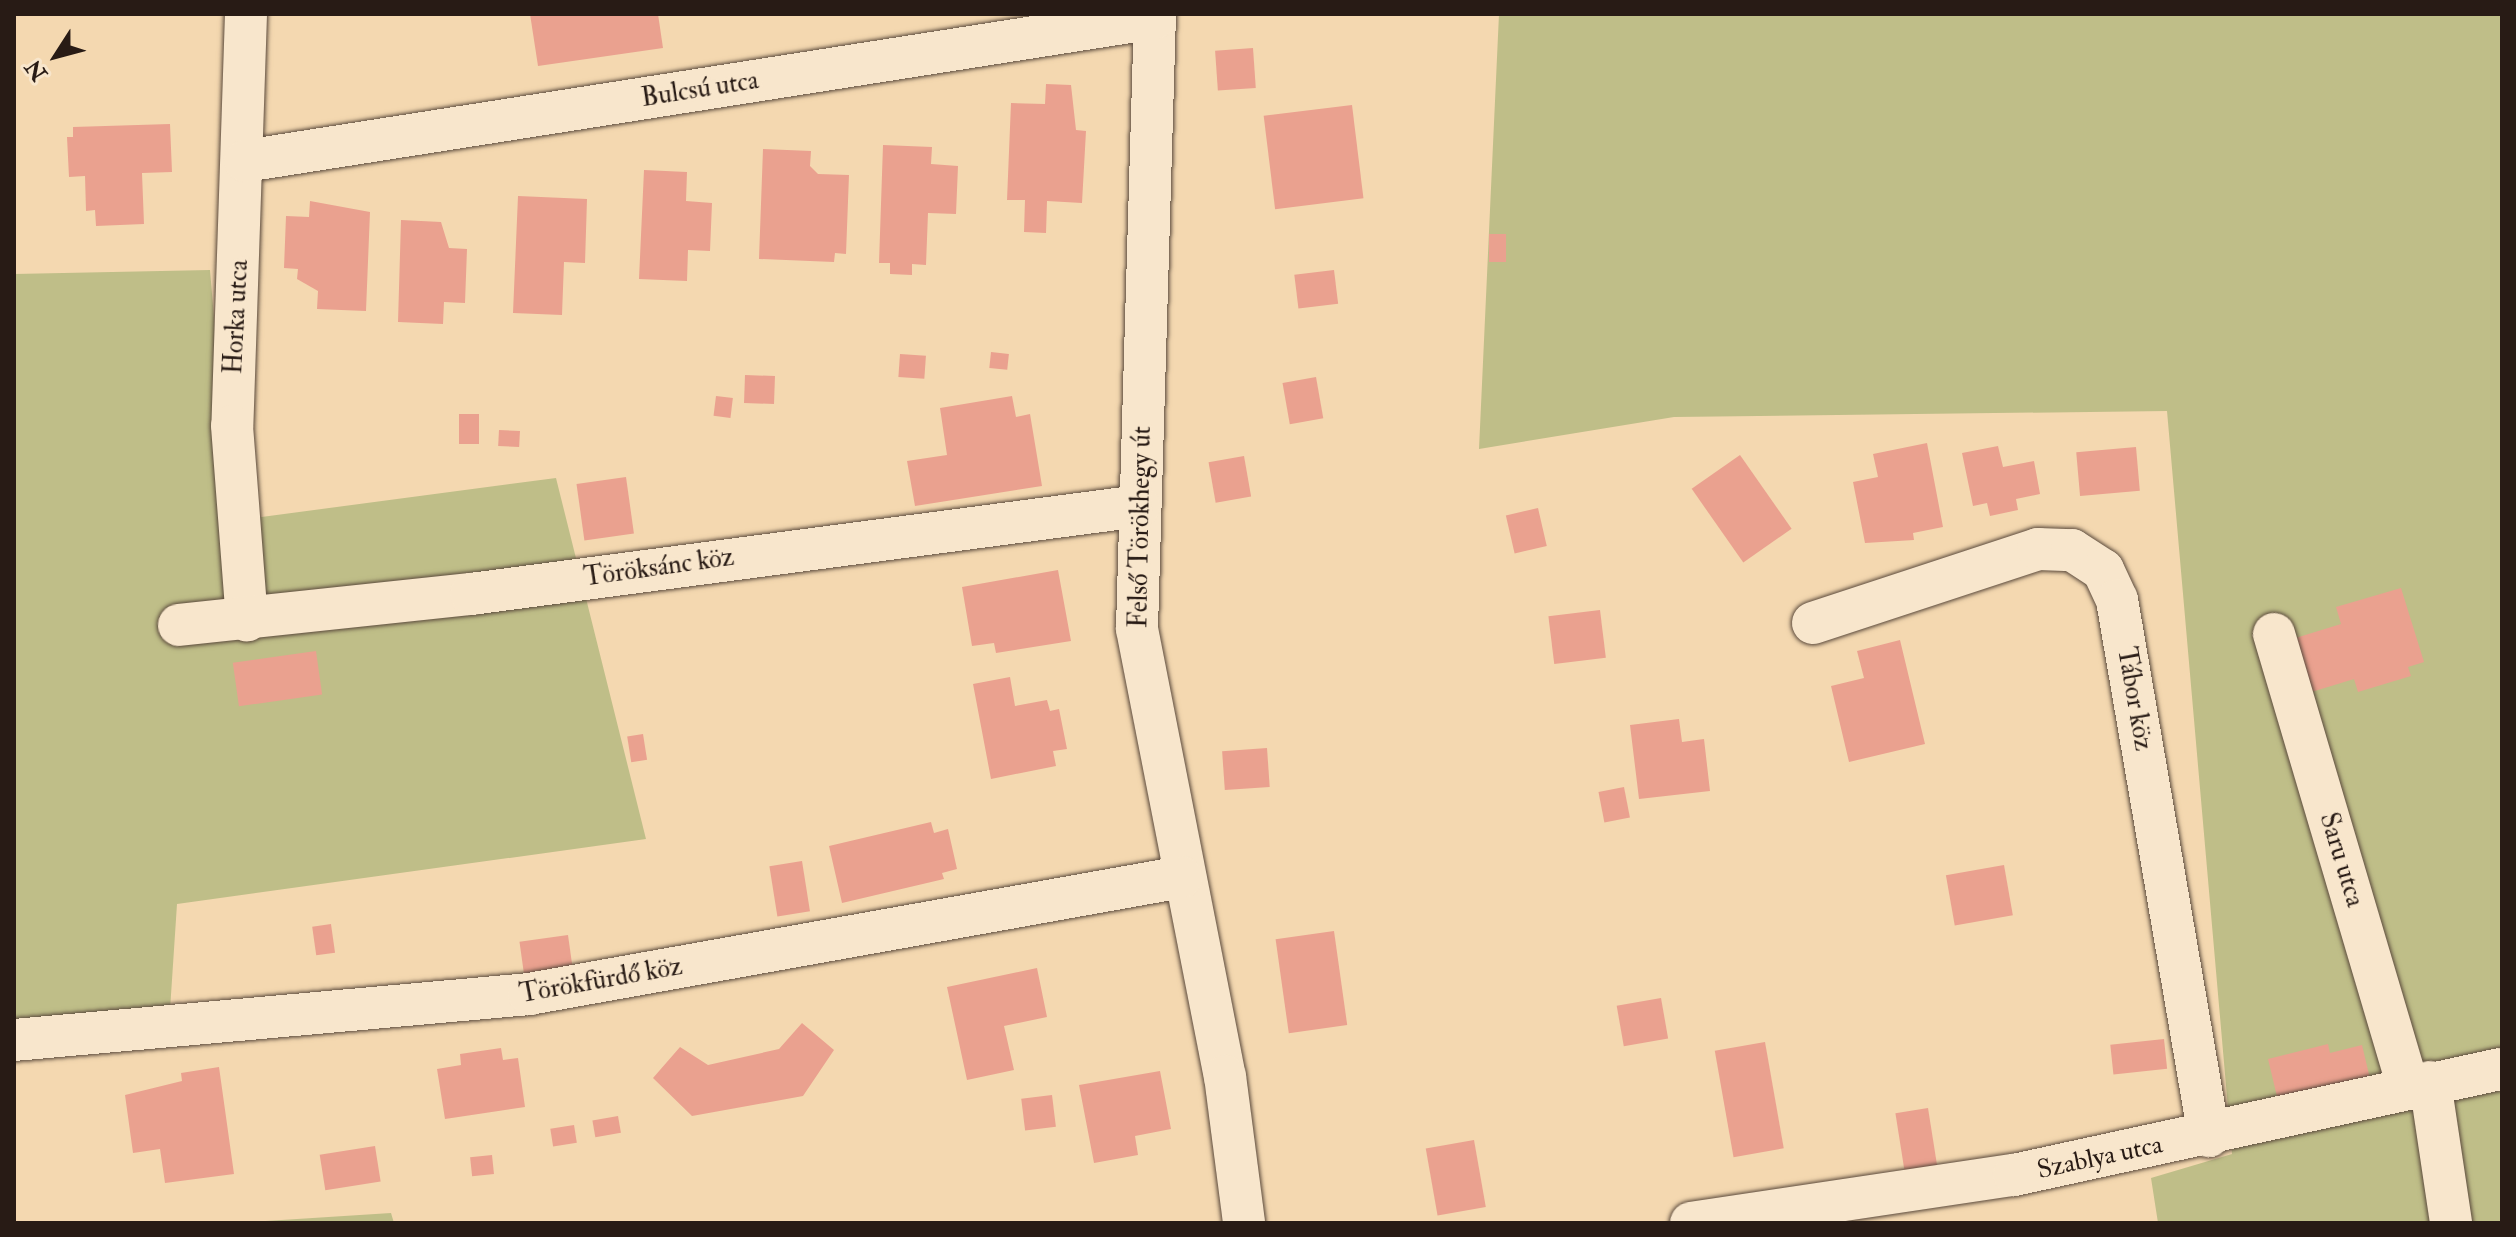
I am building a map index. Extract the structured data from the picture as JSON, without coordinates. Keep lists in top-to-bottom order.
{
  "streets": {
    "street": [
      "Bulcsú utca",
      "Horka utca",
      "Felső Törökhegy út",
      "Töröksánc köz",
      "Tábor köz",
      "Saru utca",
      "Törökfürdő köz",
      "Szablya utca"
    ]
  },
  "crossings": [
    ["Bulcsú utca", "Horka utca"],
    ["Bulcsú utca", "Felső Törökhegy út"],
    ["Horka utca", "Töröksánc köz"],
    ["Felső Törökhegy út", "Töröksánc köz"],
    ["Felső Törökhegy út", "Törökfürdő köz"],
    ["Tábor köz", "Szablya utca"],
    ["Saru utca", "Szablya utca"]
  ],
  "north": "bottom left"
}
